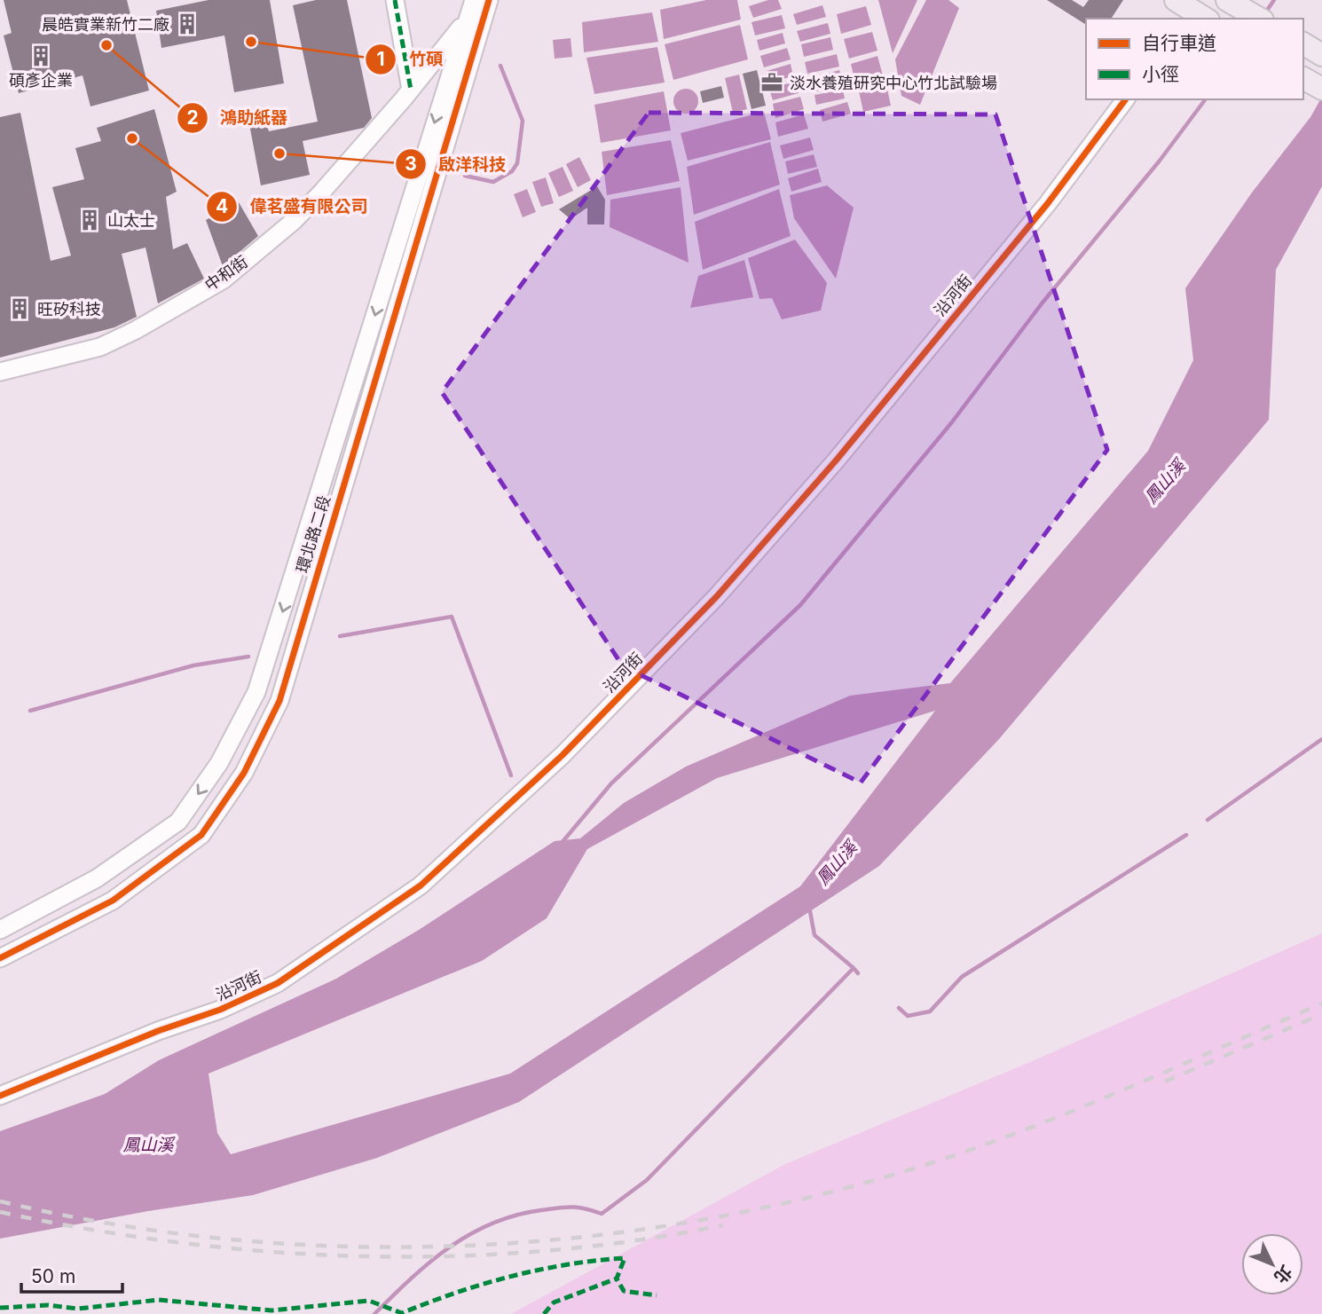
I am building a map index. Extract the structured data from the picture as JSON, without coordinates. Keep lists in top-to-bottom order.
{
  "streets": {
    "street": ["中和街", "沿河街", "環北路二段"]
  },
  "crossings": [
    ["中和街", "環北路二段"]
  ],
  "water": ["鳳山溪"],
  "places": {
    "building": [
      "晨皓實業新竹二廠",
      "碩彥企業",
      "山太士",
      "旺矽科技"
    ],
    "other": [
      "竹碩",
      "鴻助紙器",
      "偉茗盛有限公司",
      "啟洋科技"
    ],
    "office": ["淡水養殖研究中心竹北試驗場"]
  },
  "legend": ["自行車道", "小徑"],
  "scale_bar": "50 m",
  "north": "bottom right"
}
